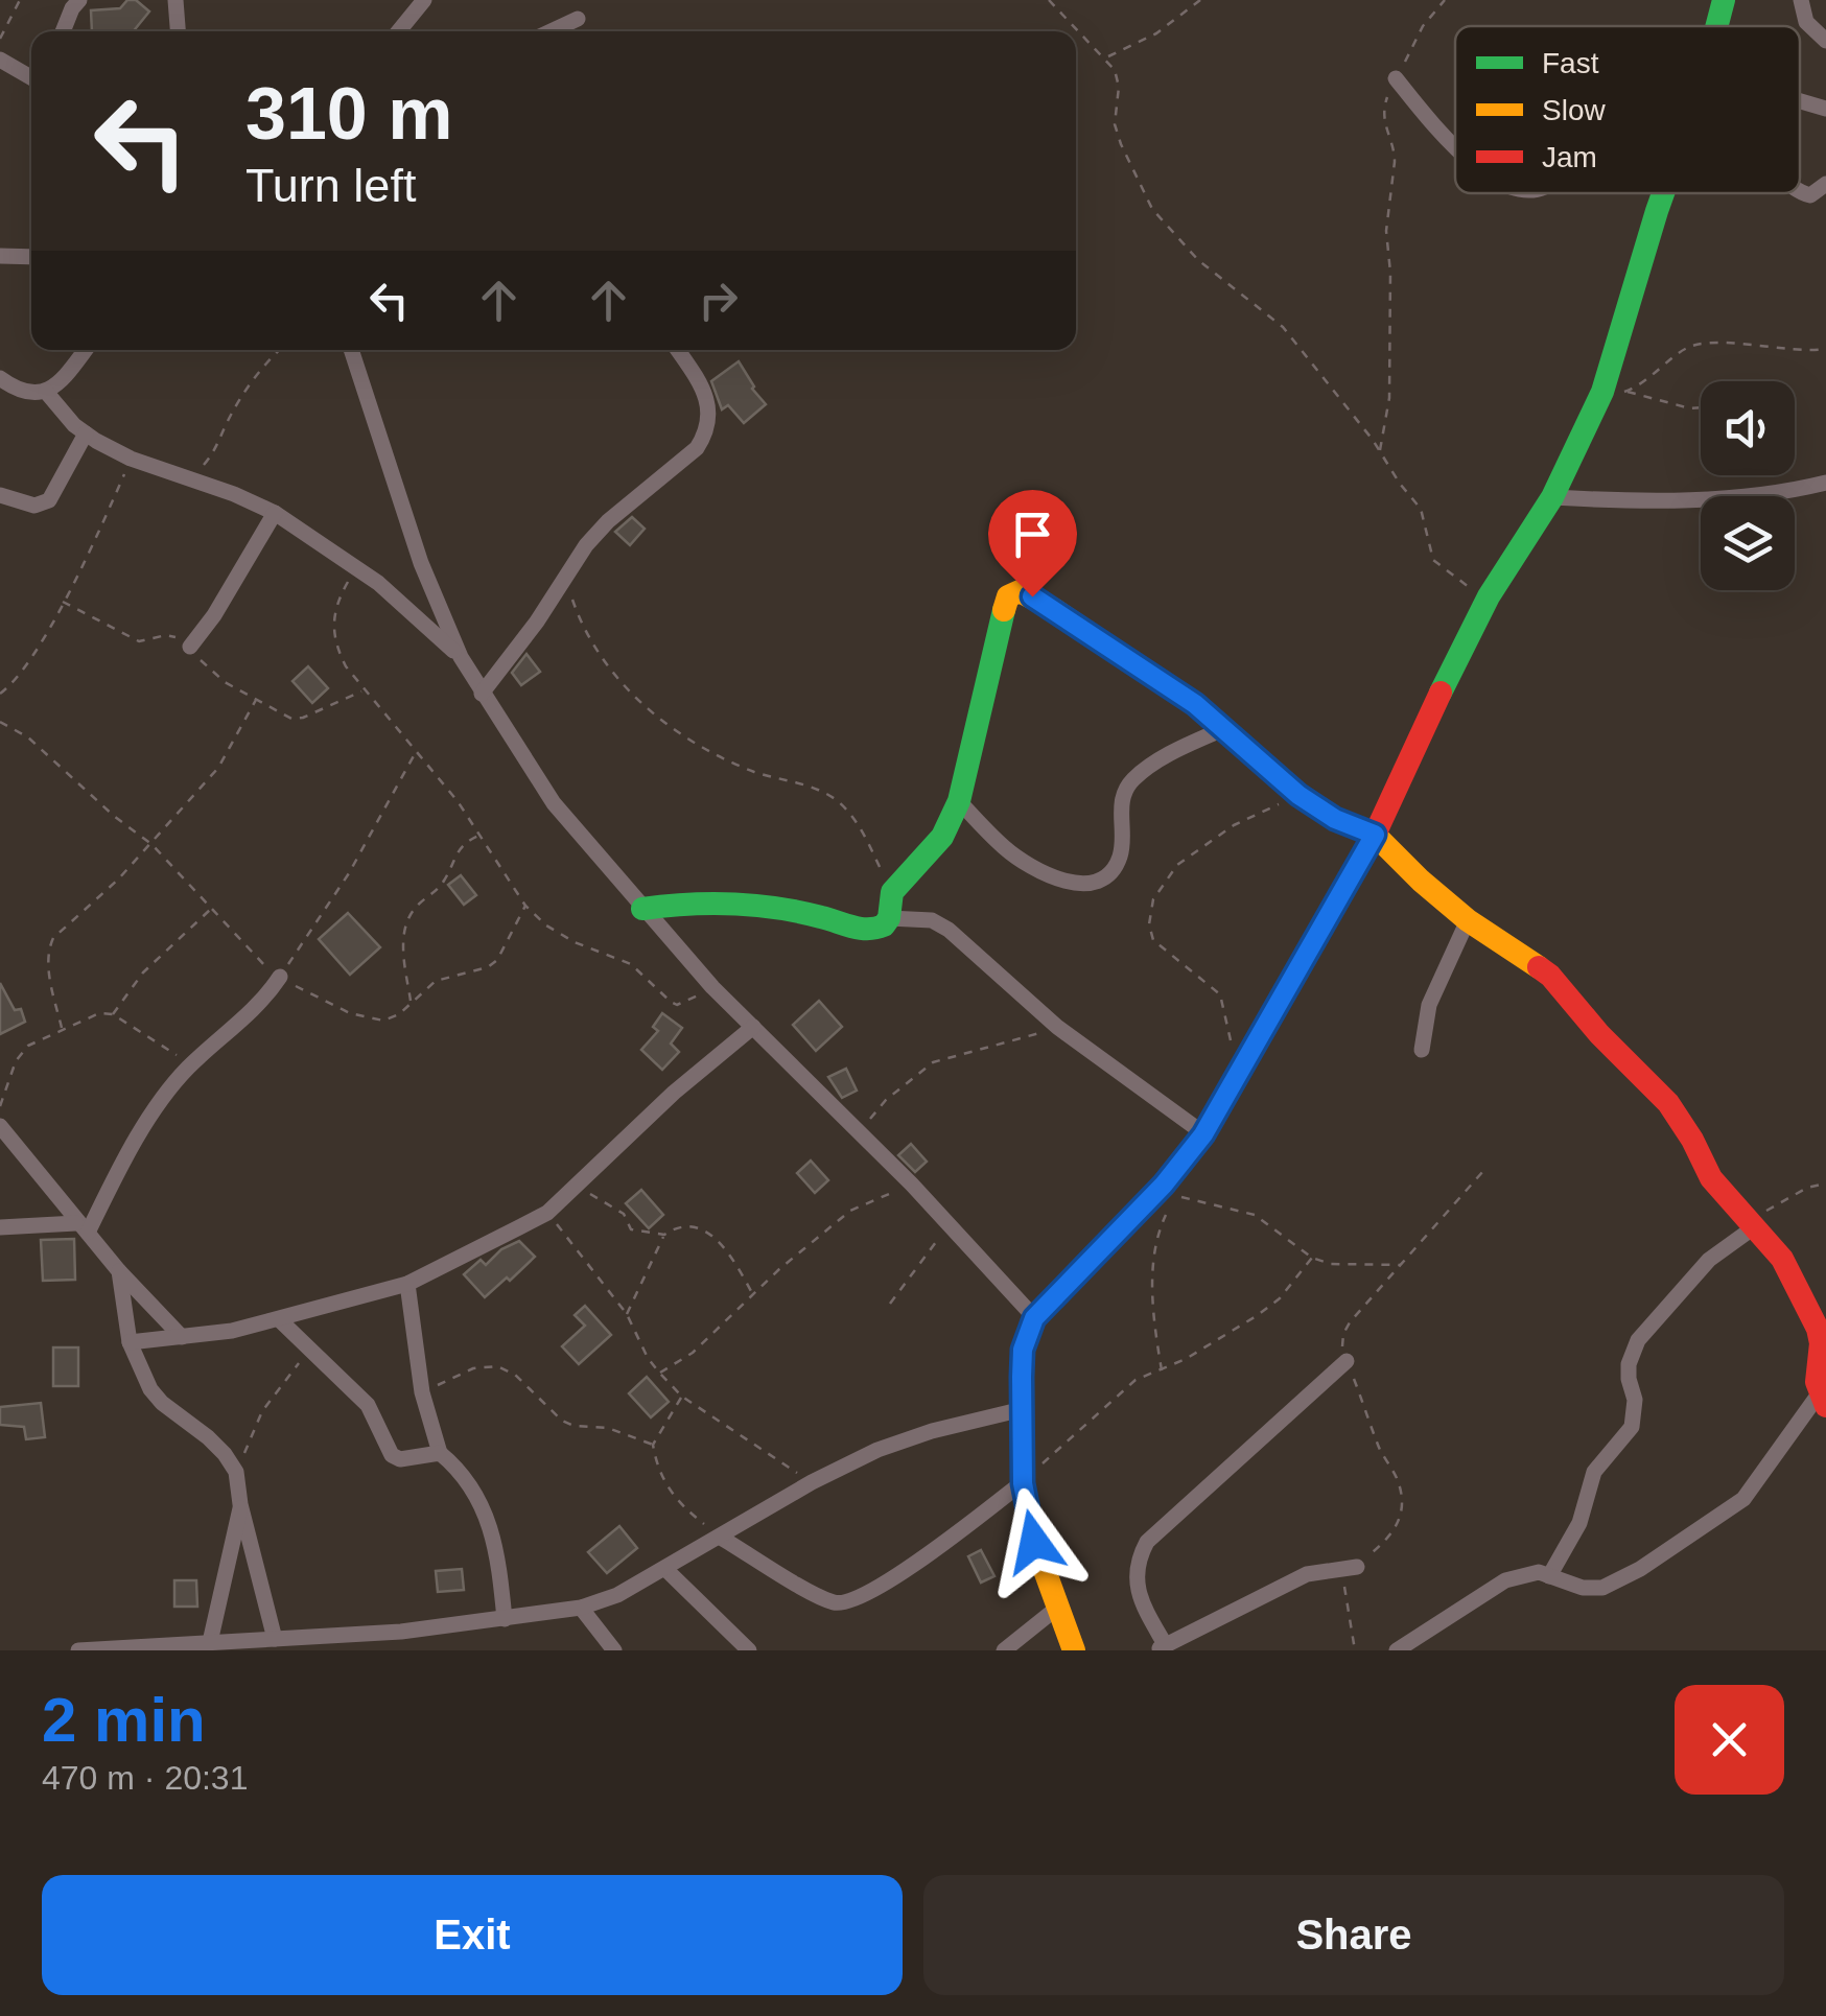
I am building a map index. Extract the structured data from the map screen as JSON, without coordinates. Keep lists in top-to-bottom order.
{
  "legend": ["Fast", "Slow", "Jam"],
  "page": {
    "turn": ["310 m", "Turn left"],
    "heading": ["2 min", "470 m · 20:31"],
    "buttons": ["Exit", "Share"]
  }
}
